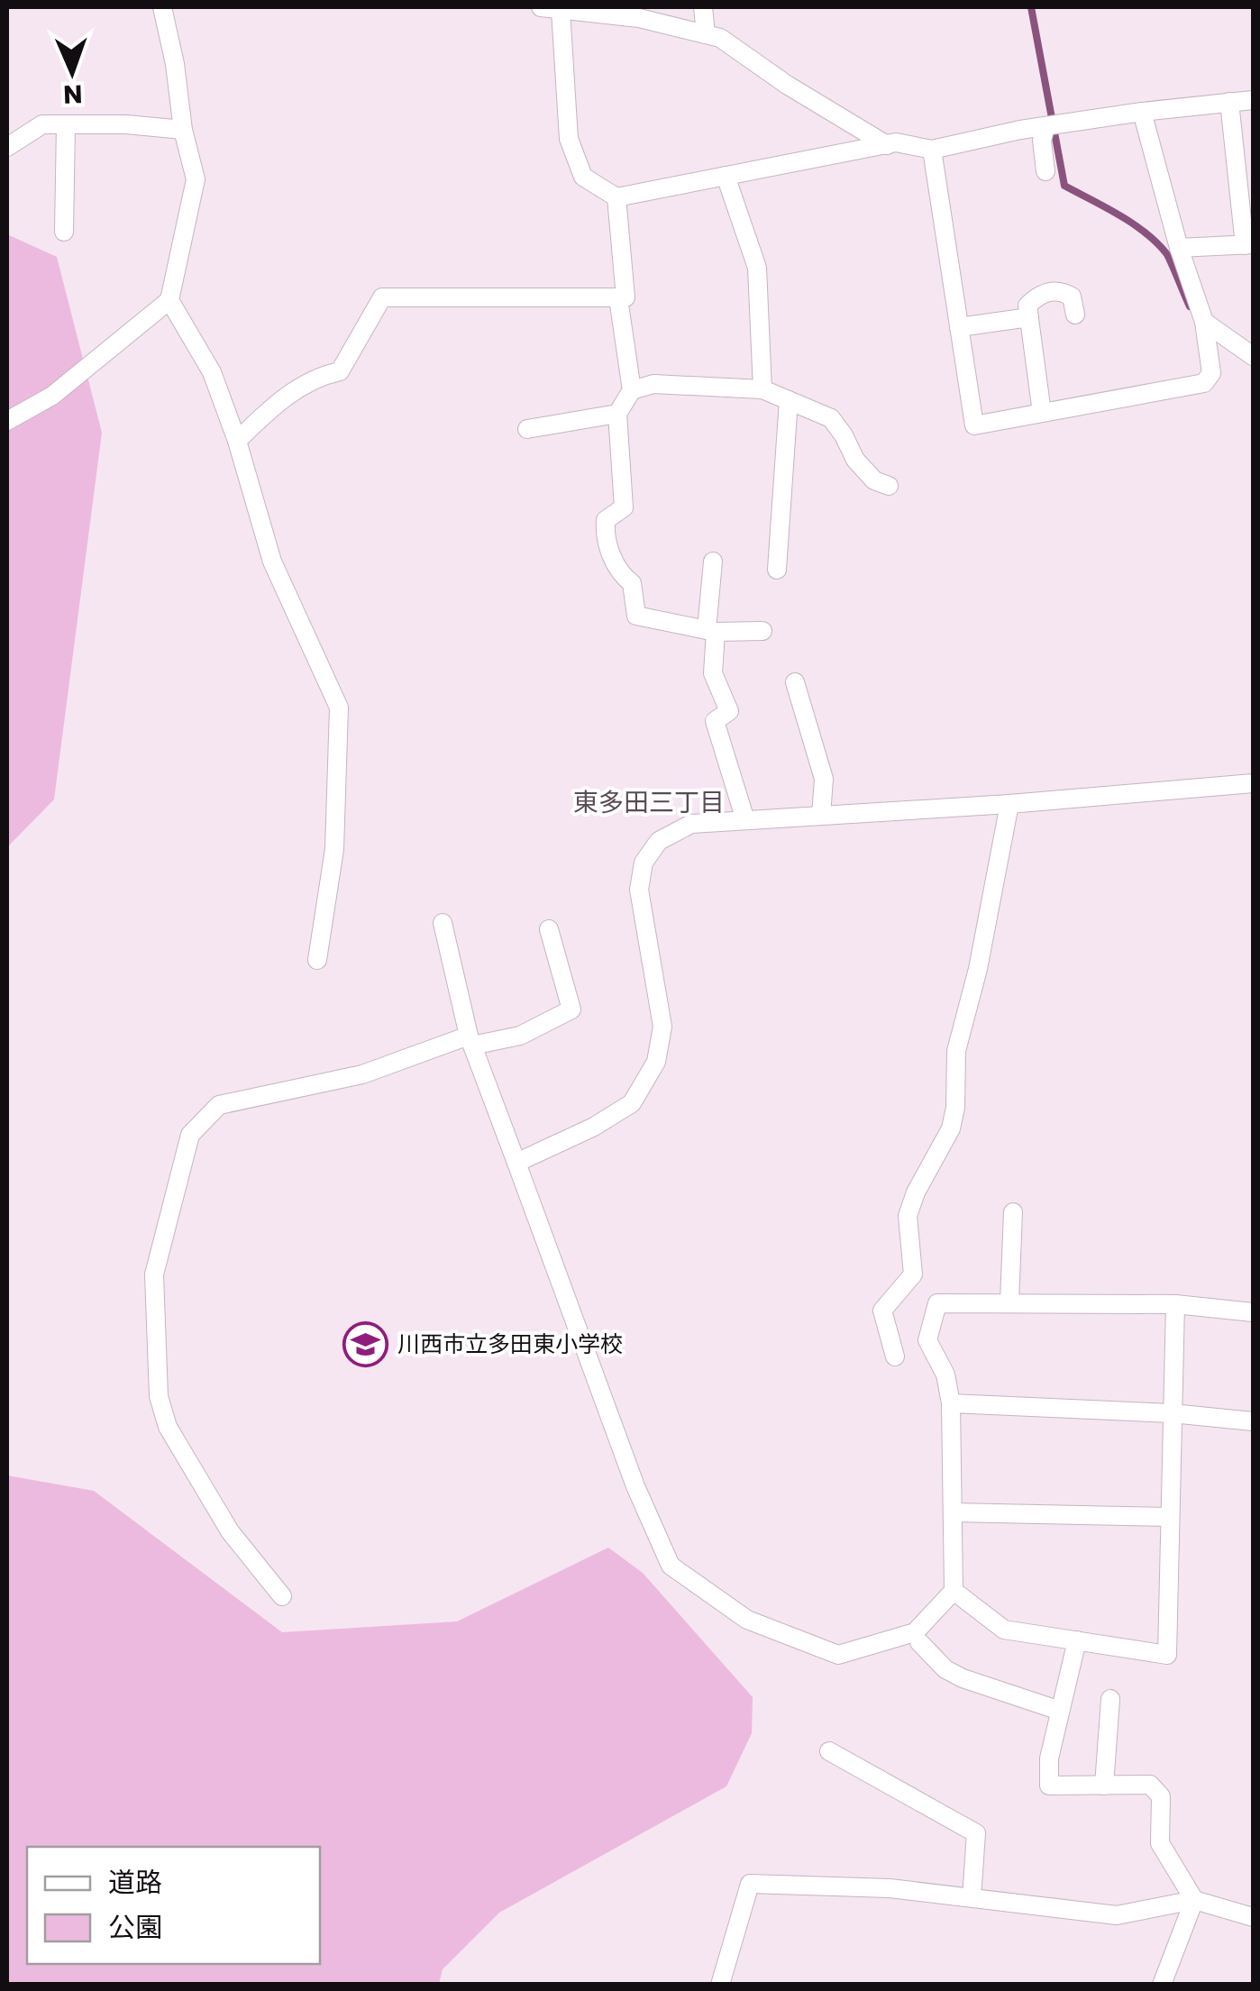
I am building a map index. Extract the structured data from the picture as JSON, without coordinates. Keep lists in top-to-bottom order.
{
  "districts": ["東多田三丁目"],
  "places": {
    "school or university": ["川西市立多田東小学校"]
  },
  "legend": ["道路", "公園"],
  "north": "bottom"
}
